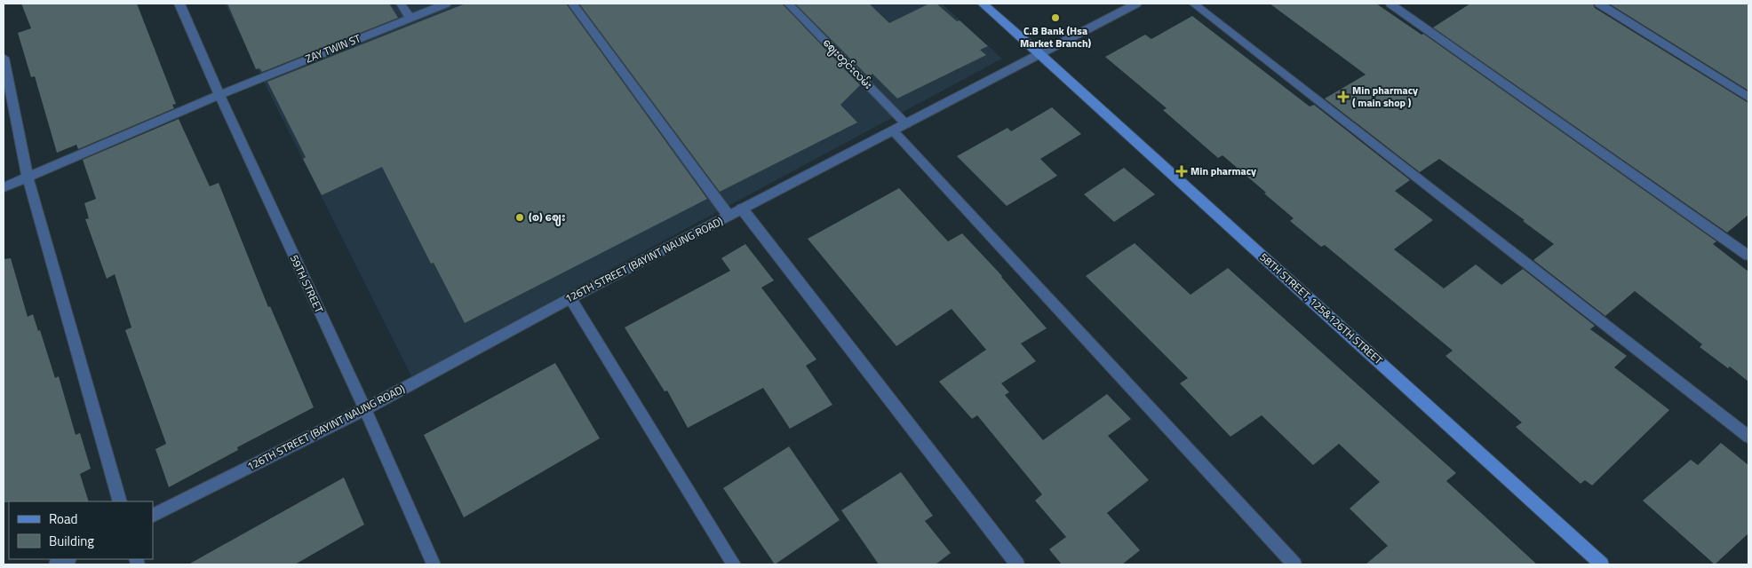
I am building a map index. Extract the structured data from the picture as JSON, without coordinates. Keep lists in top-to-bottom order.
{
  "streets": {
    "main road": ["58TH STREET, 125&126TH STREET"],
    "street": ["ဈေးတွင်းလမ်း", "126TH STREET (BAYINT NAUNG ROAD)", "59TH STREET"],
    "lane": ["ZAY TWIN ST"]
  },
  "crossings": [
    ["ZAY TWIN ST", "59TH STREET"],
    ["ဈေးတွင်းလမ်း", "126TH STREET (BAYINT NAUNG ROAD)"],
    ["126TH STREET (BAYINT NAUNG ROAD)", "59TH STREET"],
    ["126TH STREET (BAYINT NAUNG ROAD)", "58TH STREET, 125&126TH STREET"]
  ],
  "places": {
    "other": ["C.B Bank (Hsa Market Branch)", "(စ) ဈေး"],
    "health": ["Min pharmacy ( main shop )", "Min pharmacy"]
  },
  "legend": ["Road", "Building"]
}
